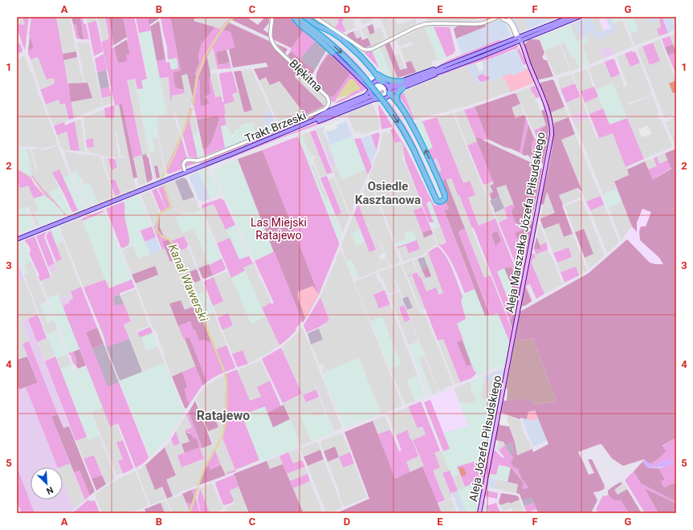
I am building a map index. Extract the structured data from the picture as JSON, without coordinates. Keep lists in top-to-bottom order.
{
  "streets": {
    "main road": ["Trakt Brzeski", "Aleja Marszałka Józefa Piłsudskiego", "Aleja Józefa Piłsudskiego"],
    "street": ["Błękitna"]
  },
  "crossings": [
    ["Błękitna", "Trakt Brzeski"],
    ["Aleja Marszałka Józefa Piłsudskiego", "Aleja Józefa Piłsudskiego"]
  ],
  "districts": ["Osiedle Kasztanowa", "Ratajewo"],
  "water": ["Kanał Wawerski"],
  "parks": ["Las Miejski Ratajewo"],
  "north": "bottom right",
  "grid": {
    "columns": [
      "A",
      "B",
      "C",
      "D",
      "E",
      "F",
      "G"
    ],
    "rows": [
      "1",
      "2",
      "3",
      "4",
      "5"
    ]
  }
}
